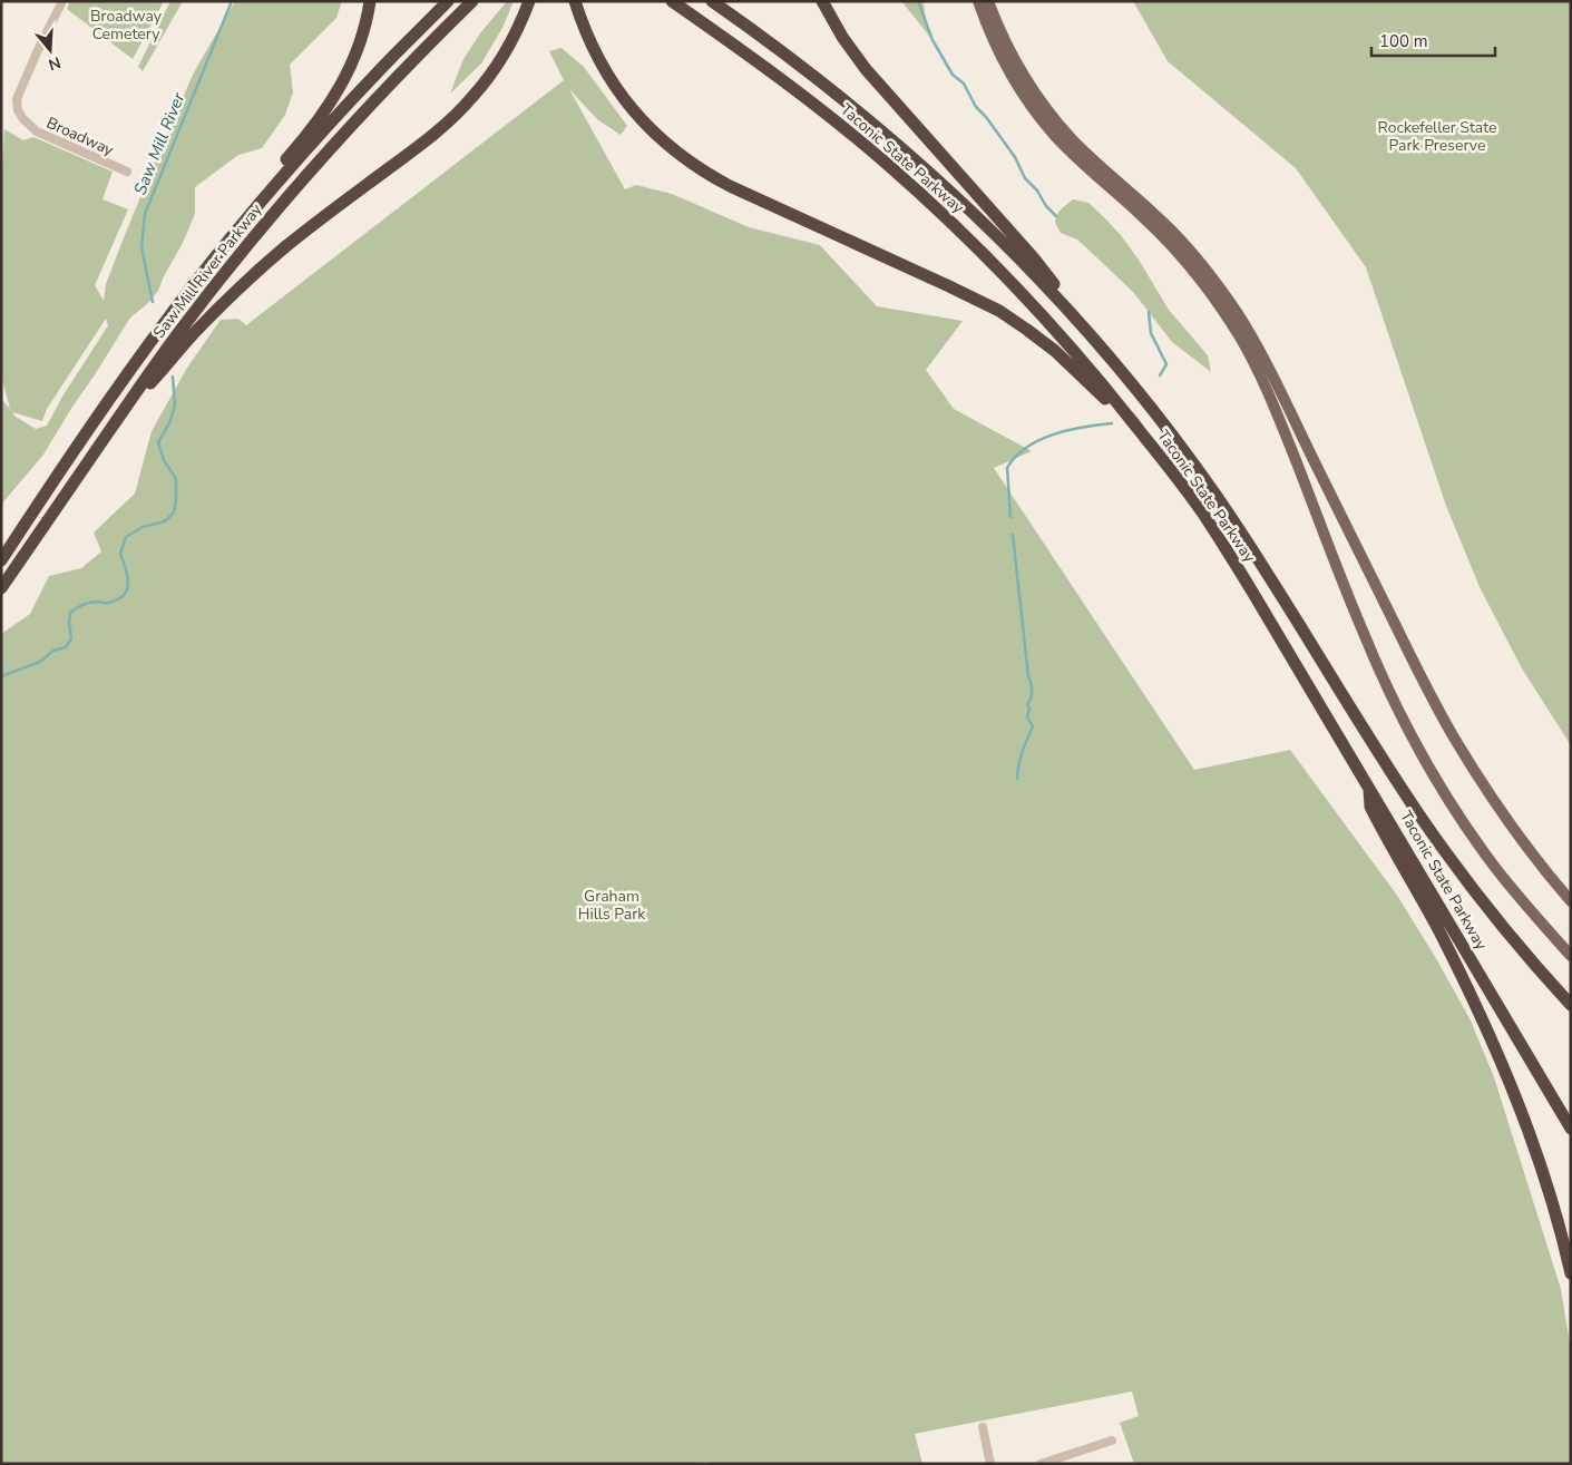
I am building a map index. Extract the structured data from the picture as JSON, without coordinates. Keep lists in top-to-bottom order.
{
  "streets": {
    "highway": ["Taconic State Parkway", "Saw Mill River Parkway"],
    "street": ["Broadway"]
  },
  "water": ["Saw Mill River"],
  "parks": ["Broadway Cemetery", "Rockefeller State Park Preserve", "Graham Hills Park"],
  "scale_bar": "100 m",
  "north": "bottom"
}
